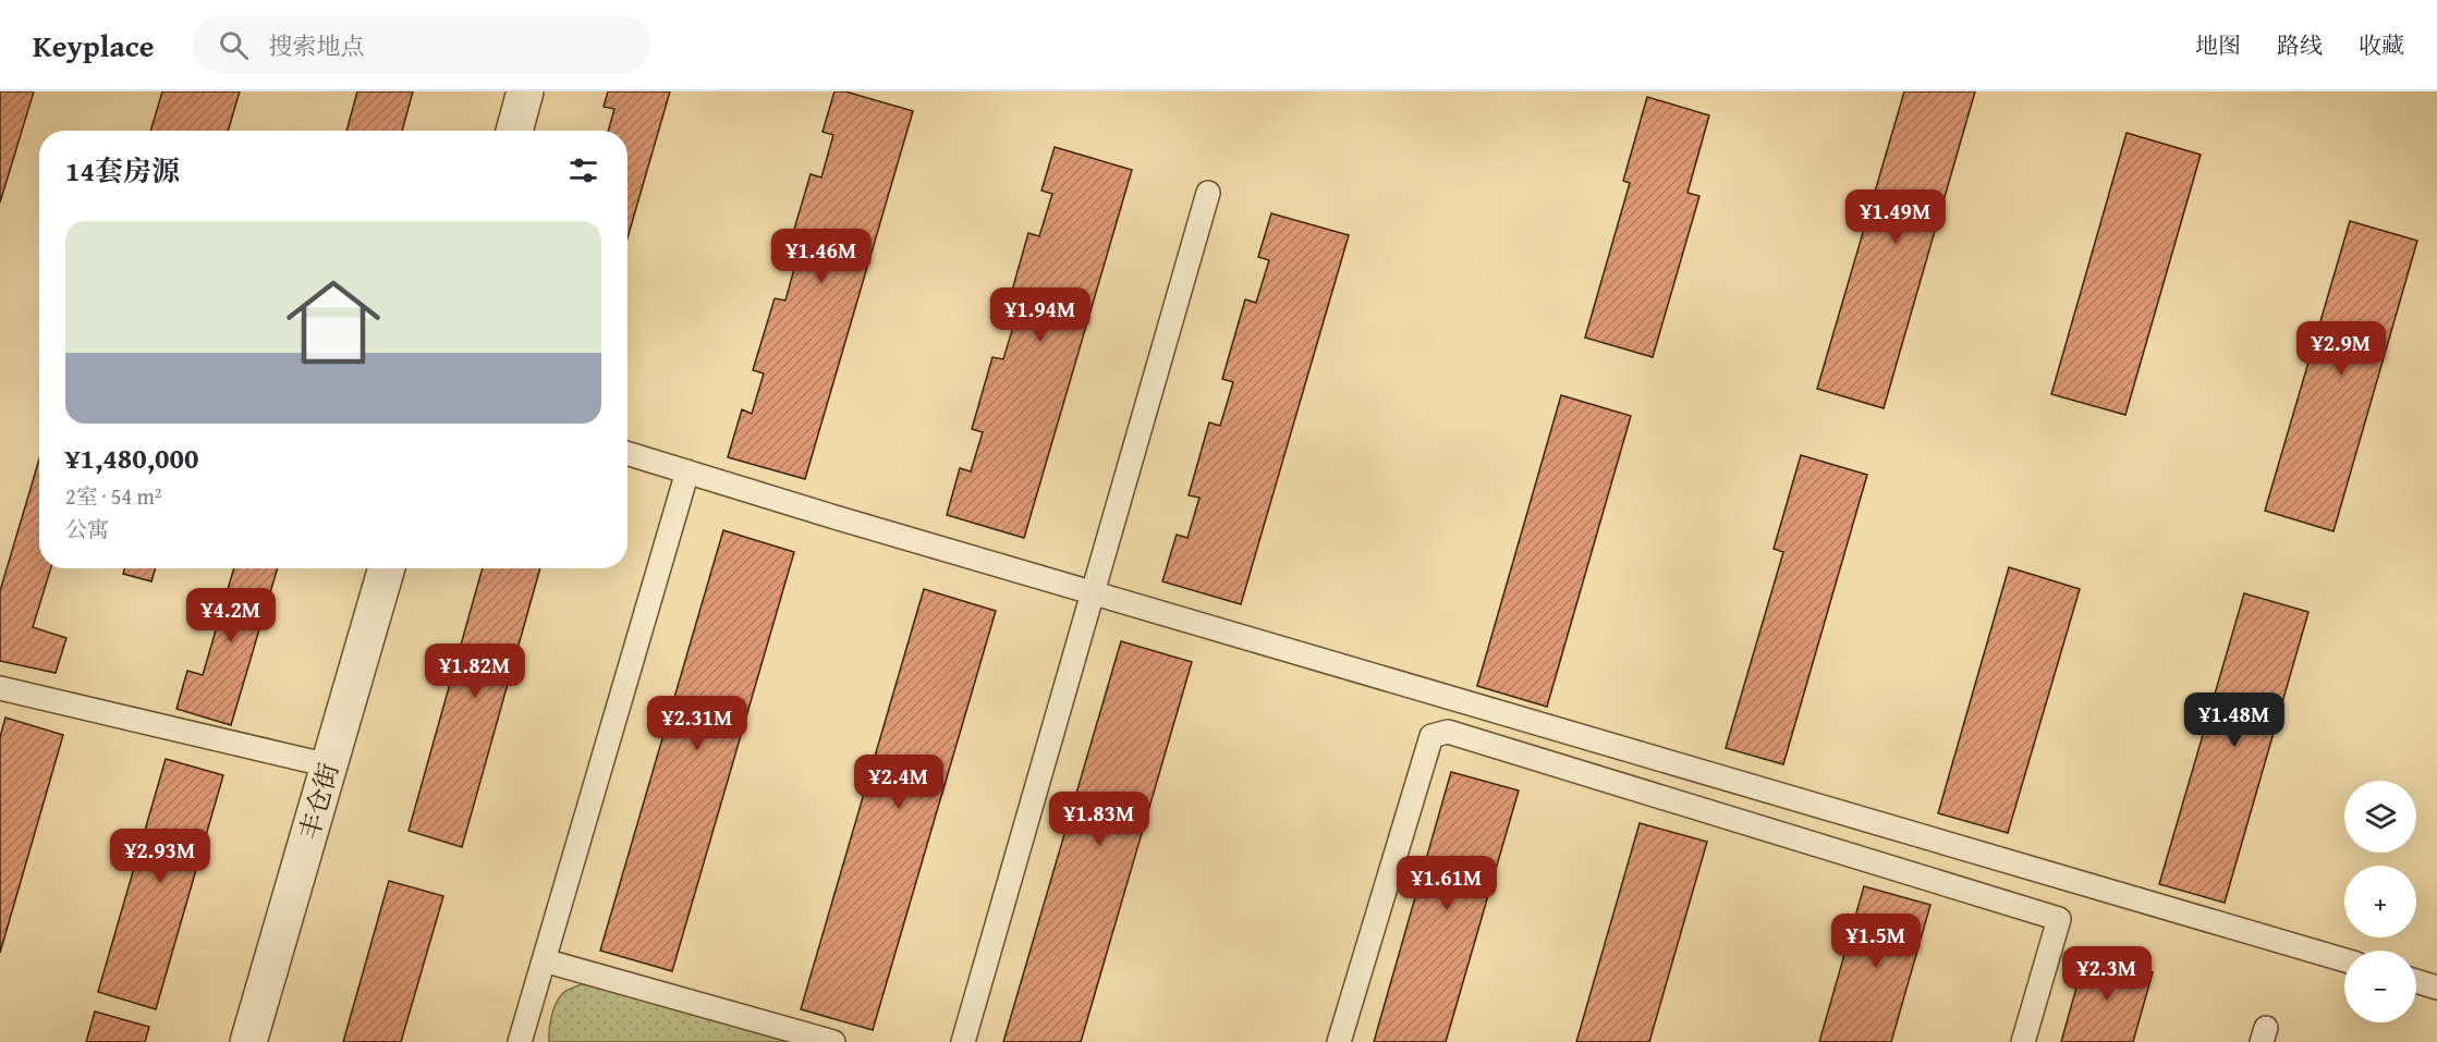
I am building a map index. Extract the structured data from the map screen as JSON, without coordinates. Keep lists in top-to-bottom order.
{
  "streets": {
    "street": ["丰仓街"]
  },
  "page": {
    "header": "Keyplace",
    "search": "搜索地点",
    "nav": ["地图", "路线", "收藏"],
    "heading": "14套房源",
    "price": [
      "¥1.49M",
      "¥1.46M",
      "¥1.94M",
      "¥2.9M",
      "¥4.2M",
      "¥1.82M",
      "¥1.48M",
      "¥2.31M",
      "¥2.4M",
      "¥1.83M",
      "¥2.93M",
      "¥1.61M",
      "¥1.5M",
      "¥2.3M"
    ],
    "list": [
      {
        "name": "¥1,480,000",
        "note": "2室 · 54 m² · 公寓"
      }
    ],
    "map_buttons": ["+", "−"]
  }
}
